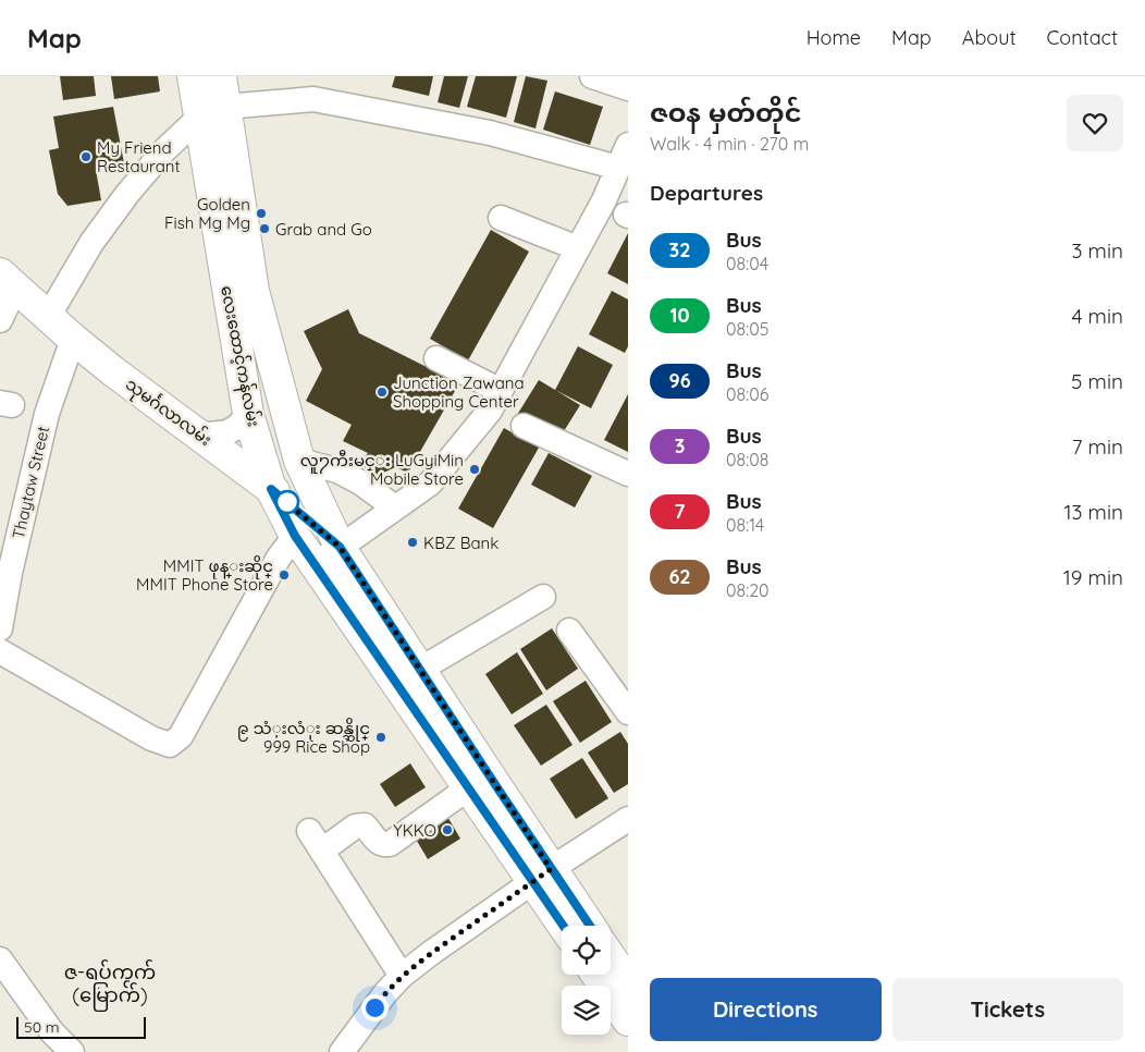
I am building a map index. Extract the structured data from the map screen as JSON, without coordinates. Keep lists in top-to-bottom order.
{
  "streets": {
    "main road": ["လေးထောင့်ကန်လမ်း", "သုမင်္ဂလာလမ်း"],
    "street": ["Thaytaw Street"]
  },
  "crossings": [
    ["လေးထောင့်ကန်လမ်း", "သုမင်္ဂလာလမ်း"],
    ["သုမင်္ဂလာလမ်း", "Thaytaw Street"]
  ],
  "districts": ["ဇ-ရပ်ကွက် (မြောက်)"],
  "places": [
    "My Friend Restaurant",
    "Golden Fish Mg Mg",
    "Grab and Go",
    "Junction Zawana Shopping Center",
    "လူ႒ကီးမင္း LuGyiMin Mobile Store",
    "KBZ Bank",
    "MMIT ဖုန္းဆိုင္ MMIT Phone Store",
    "၉ သံုးလံုး ဆန္ဆိုင္ 999 Rice Shop",
    "YKKO"
  ],
  "lines": ["bus line 32"],
  "scale_bar": "50 m",
  "page": {
    "header": "Map",
    "nav": [
      "Home",
      "Map",
      "About",
      "Contact"
    ],
    "heading": [
      ["ဇဝန မှတ်တိုင်", "Walk · 4 min · 270 m"],
      "Departures"
    ],
    "list": [
      {
        "mark": "32",
        "name": "Bus",
        "note": "08:04",
        "value": "3 min"
      },
      {
        "mark": "10",
        "name": "Bus",
        "note": "08:05",
        "value": "4 min"
      },
      {
        "mark": "96",
        "name": "Bus",
        "note": "08:06",
        "value": "5 min"
      },
      {
        "mark": "3",
        "name": "Bus",
        "note": "08:08",
        "value": "7 min"
      },
      {
        "mark": "7",
        "name": "Bus",
        "note": "08:14",
        "value": "13 min"
      },
      {
        "mark": "62",
        "name": "Bus",
        "note": "08:20",
        "value": "19 min"
      }
    ],
    "buttons": ["Directions", "Tickets"],
    "scale": "50 m"
  }
}
